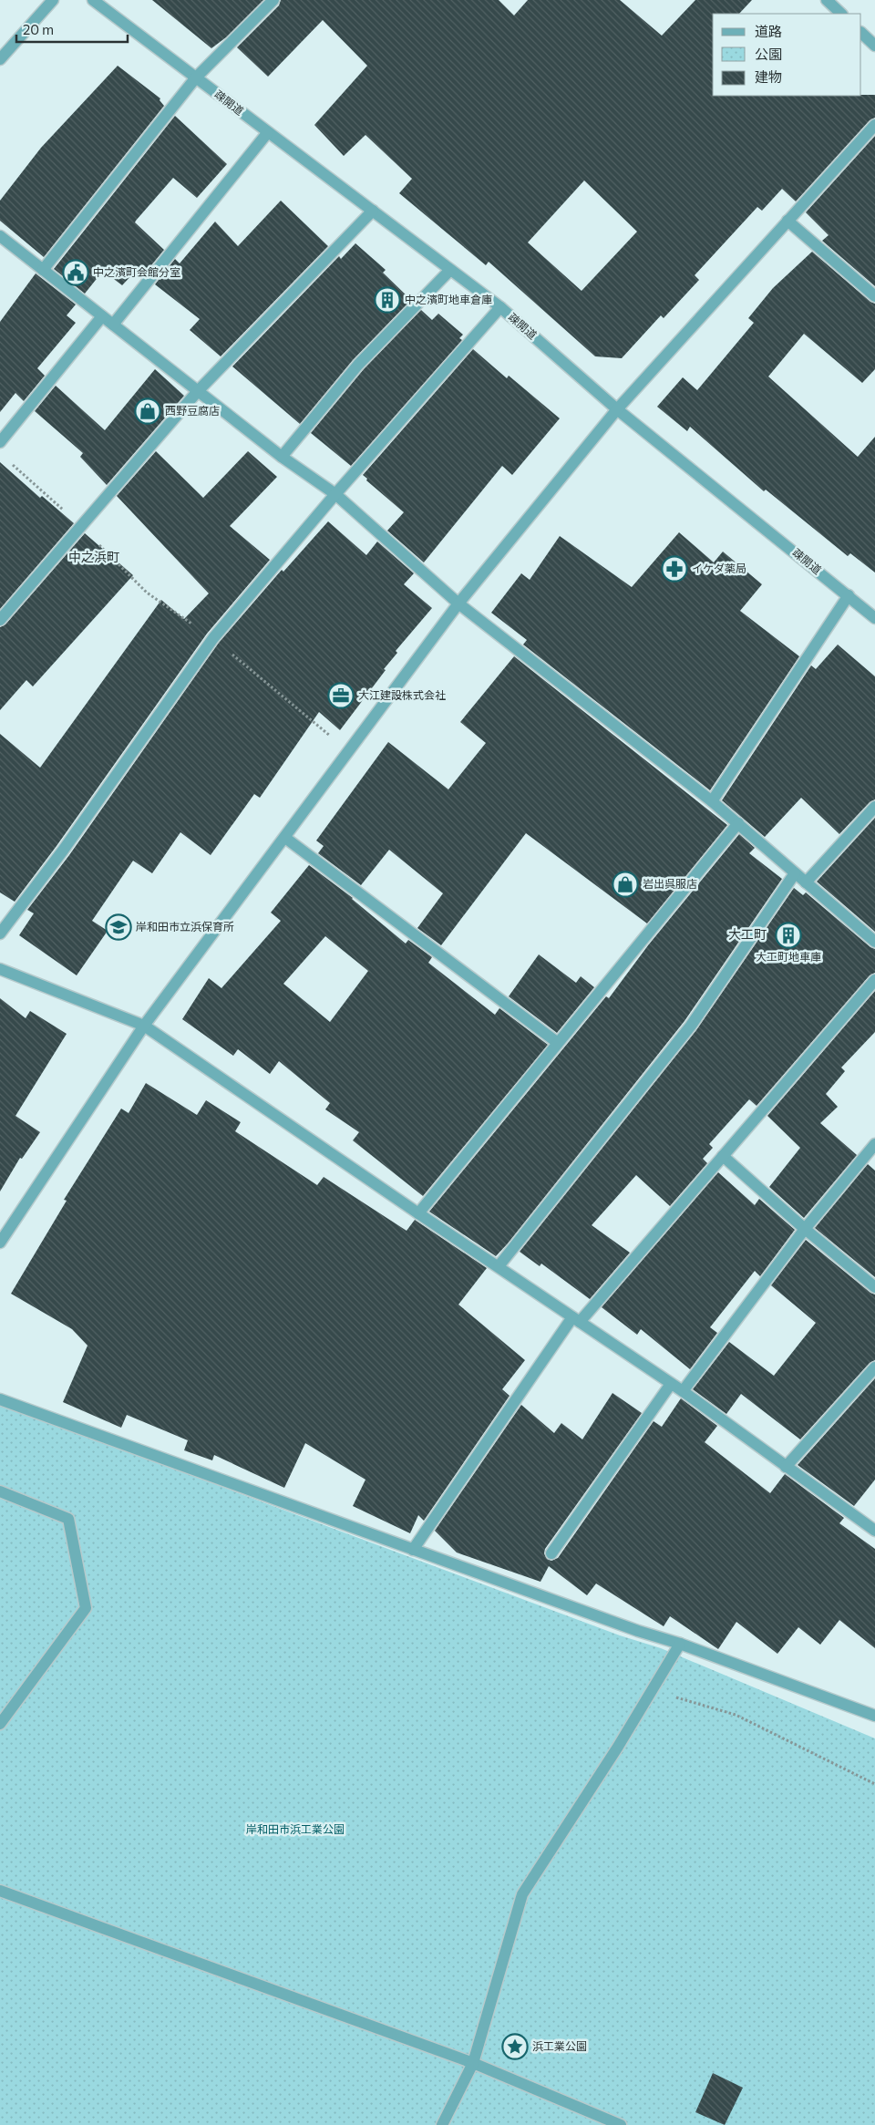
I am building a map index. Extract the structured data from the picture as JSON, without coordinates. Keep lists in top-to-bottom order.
{
  "streets": {
    "street": ["疎開道"]
  },
  "districts": ["中之浜町", "大工町"],
  "parks": ["岸和田市浜工業公園"],
  "places": {
    "public building": ["中之濱町会館分室"],
    "building": ["中之濱町地車倉庫", "大工町地車庫"],
    "shop": ["西野豆腐店", "岩出呉服店"],
    "pharmacy": ["イケダ薬局"],
    "office": ["大江建設株式会社"],
    "school or university": ["岸和田市立浜保育所"],
    "place": ["浜工業公園"]
  },
  "legend": ["道路", "公園", "建物"],
  "scale_bar": "20 m"
}
